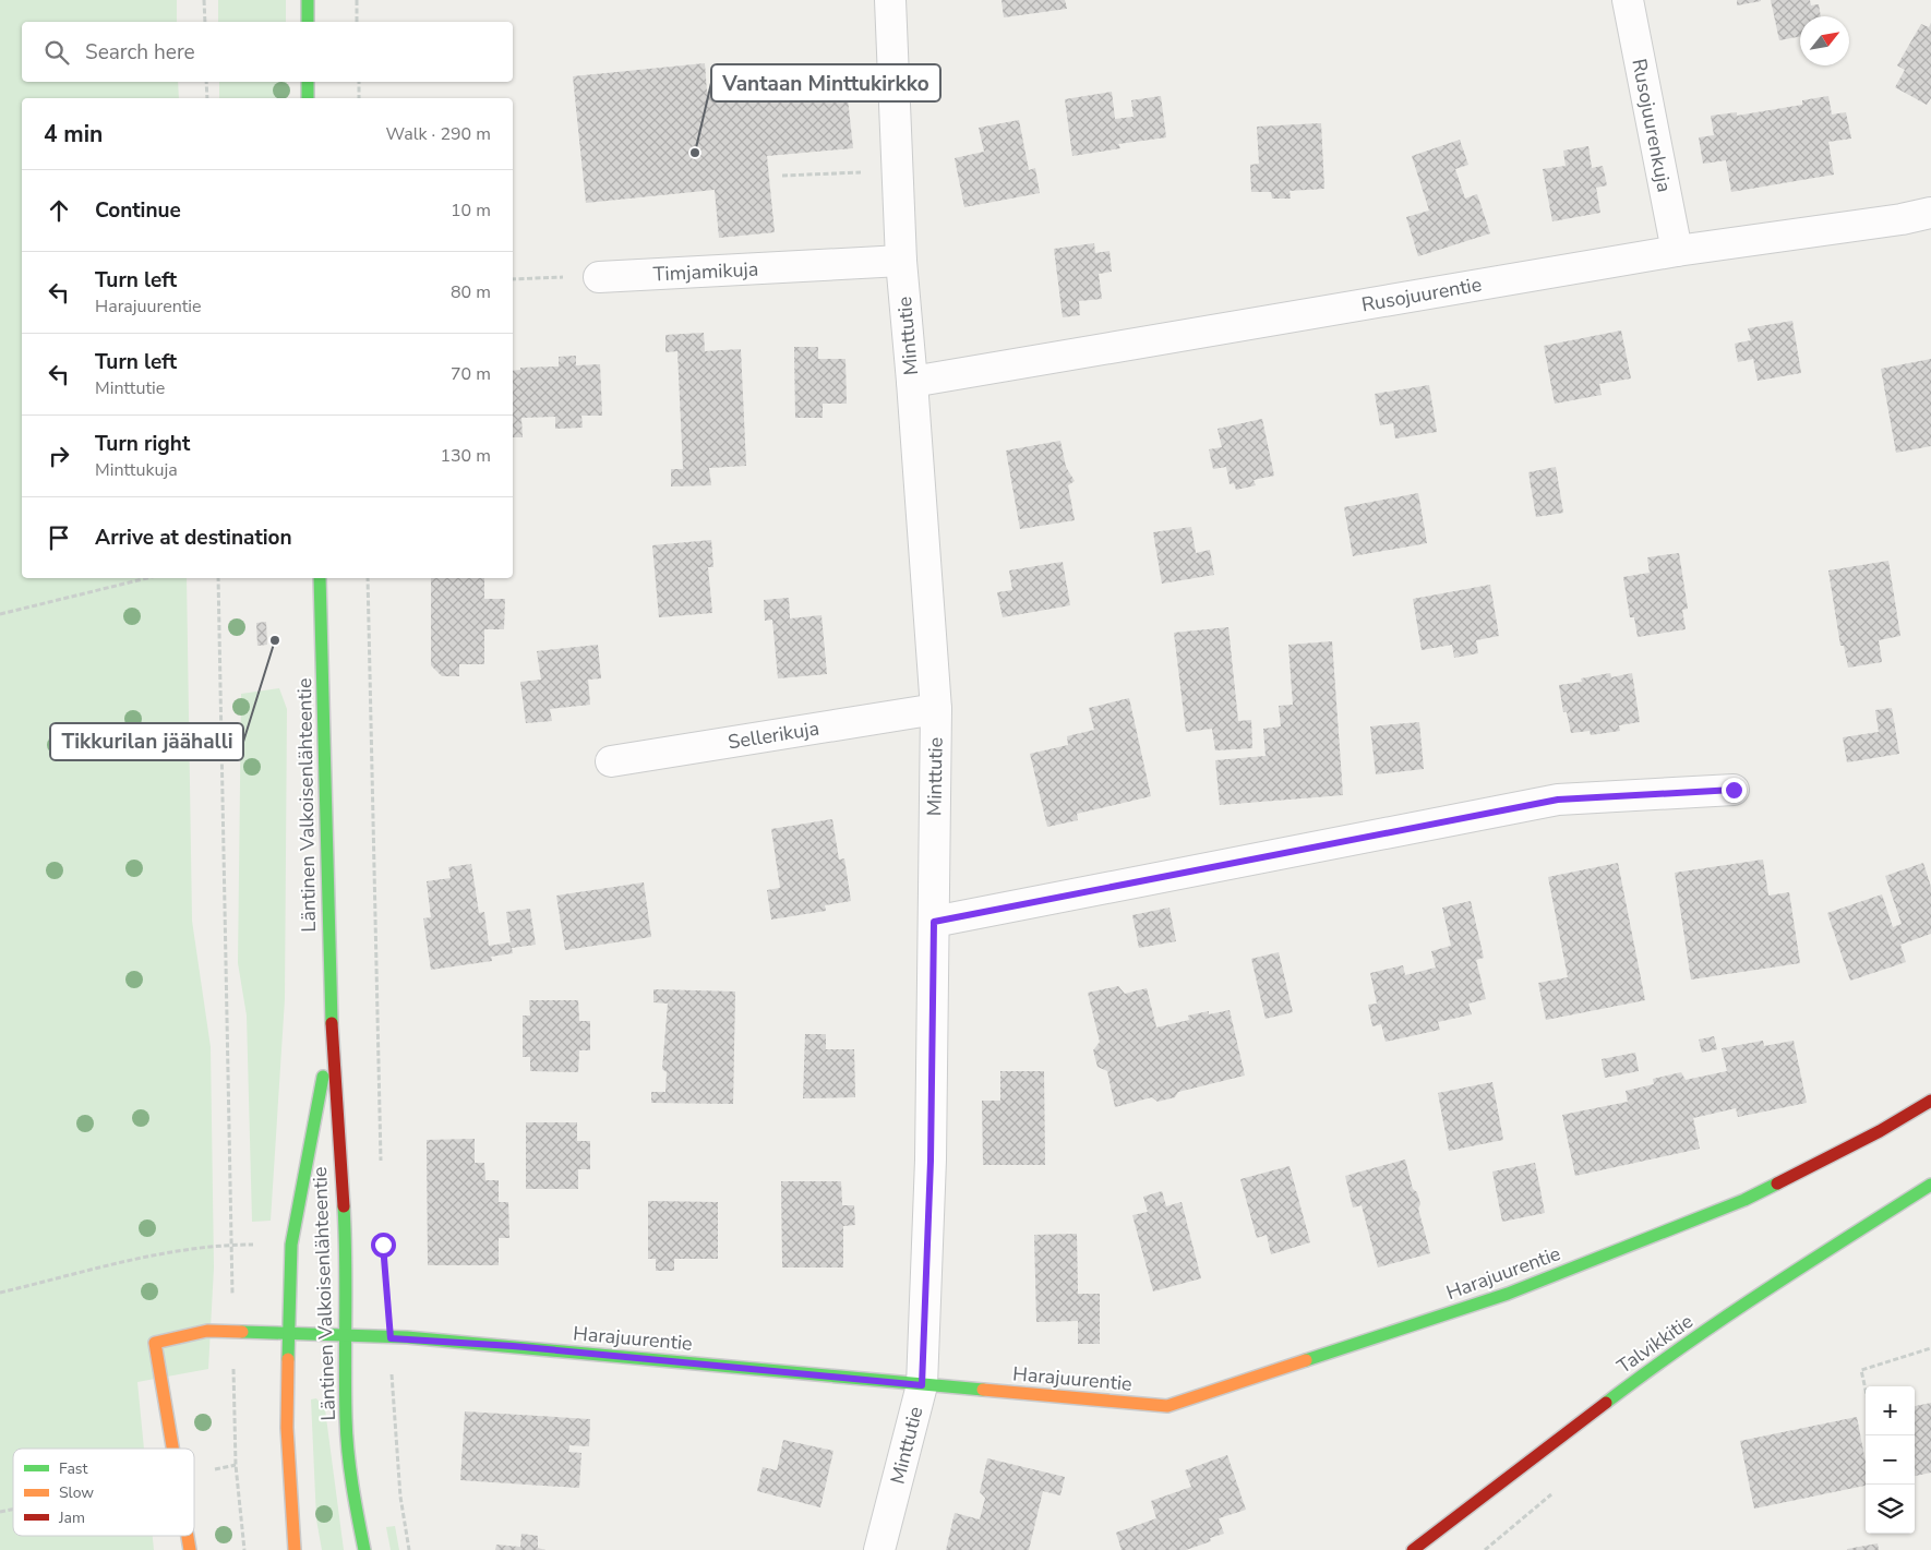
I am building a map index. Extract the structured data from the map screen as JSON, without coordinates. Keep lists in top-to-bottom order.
{
  "streets": {
    "main road": ["Läntinen Valkoisenlähteentie", "Harajuurentie", "Talvikkitie"],
    "street": [
      "Rusojuurenkuja",
      "Timjamikuja",
      "Rusojuurentie",
      "Minttutie",
      "Sellerikuja"
    ]
  },
  "crossings": [
    ["Rusojuurenkuja", "Rusojuurentie"],
    ["Timjamikuja", "Minttutie"],
    ["Rusojuurentie", "Minttutie"],
    ["Minttutie", "Sellerikuja"],
    ["Minttutie", "Harajuurentie"],
    ["Läntinen Valkoisenlähteentie", "Harajuurentie"]
  ],
  "places": ["Vantaan Minttukirkko", "Tikkurilan jäähalli"],
  "legend": ["Fast", "Slow", "Jam"],
  "north": "top right",
  "page": {
    "search": "Search here",
    "heading": ["4 min", "Walk · 290 m"],
    "list": [
      ["Continue", "10 m"],
      ["Turn left", "Harajuurentie", "80 m"],
      ["Turn left", "Minttutie", "70 m"],
      ["Turn right", "Minttukuja", "130 m"],
      "Arrive at destination"
    ],
    "map_buttons": ["+", "−"]
  }
}
